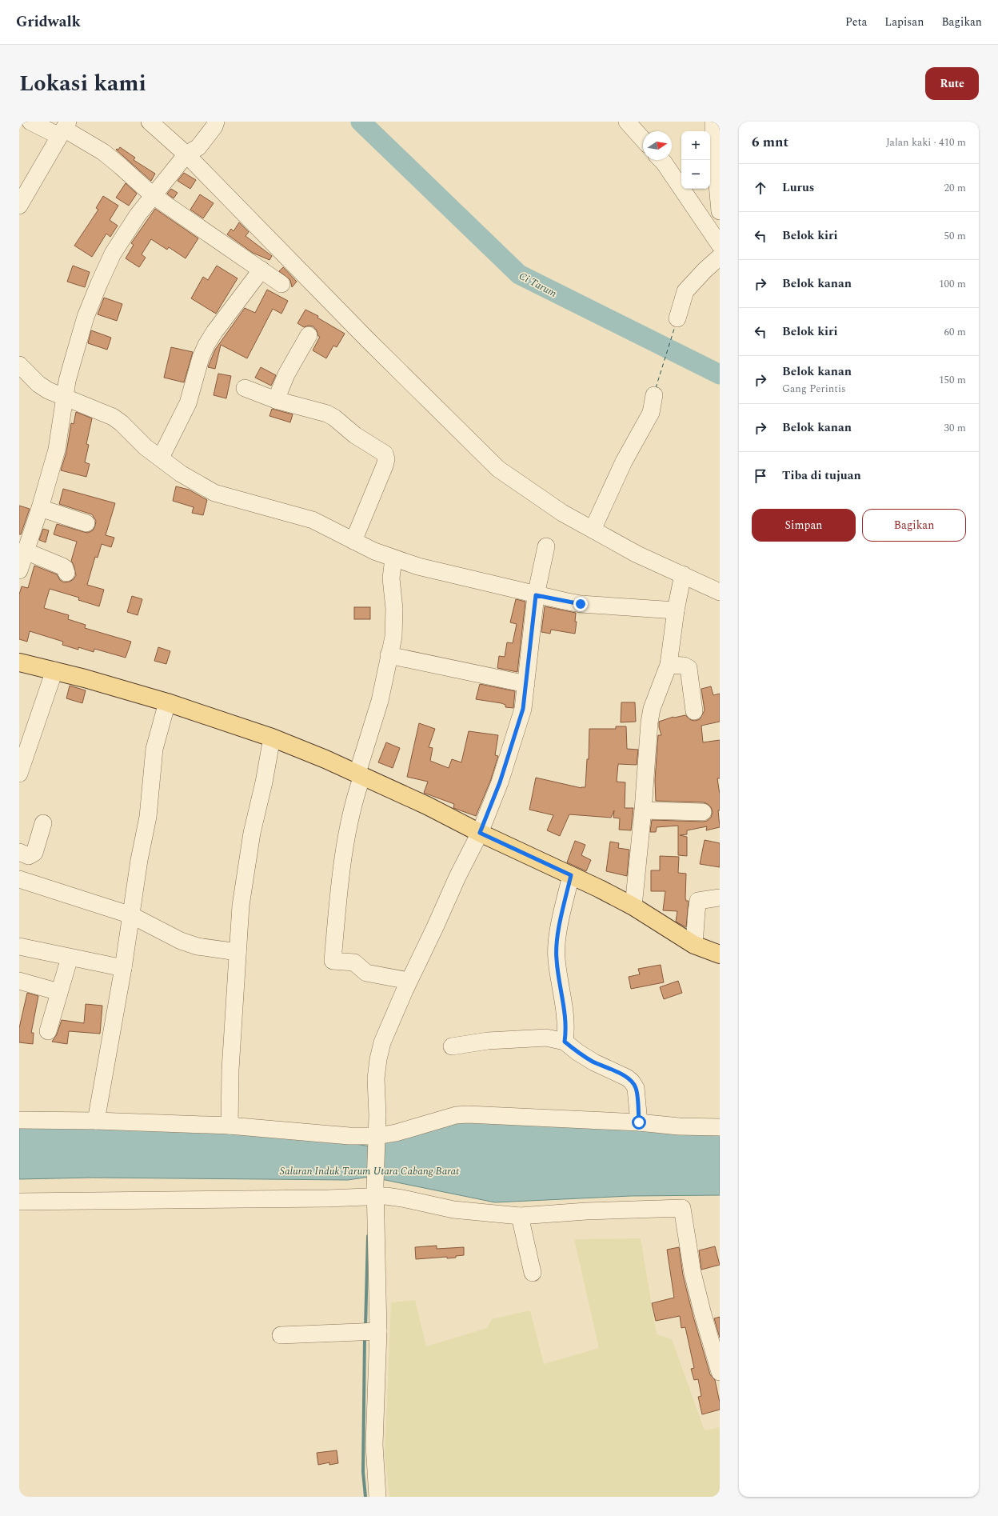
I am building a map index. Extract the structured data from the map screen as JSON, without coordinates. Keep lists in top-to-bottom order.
{
  "water": ["Ci Tarum", "Saluran Induk Tarum Utara Cabang Barat"],
  "north": "right",
  "page": {
    "header": "Gridwalk",
    "nav": ["Peta", "Lapisan", "Bagikan"],
    "title": "Lokasi kami",
    "buttons": [
      "Rute",
      ["Simpan", "Bagikan"]
    ],
    "heading": ["6 mnt", "Jalan kaki · 410 m"],
    "map_buttons": ["+", "−"],
    "list": [
      ["Lurus", "20 m"],
      ["Belok kiri", "50 m"],
      ["Belok kanan", "100 m"],
      ["Belok kiri", "60 m"],
      ["Belok kanan", "Gang Perintis", "150 m"],
      ["Belok kanan", "30 m"],
      "Tiba di tujuan"
    ]
  }
}
